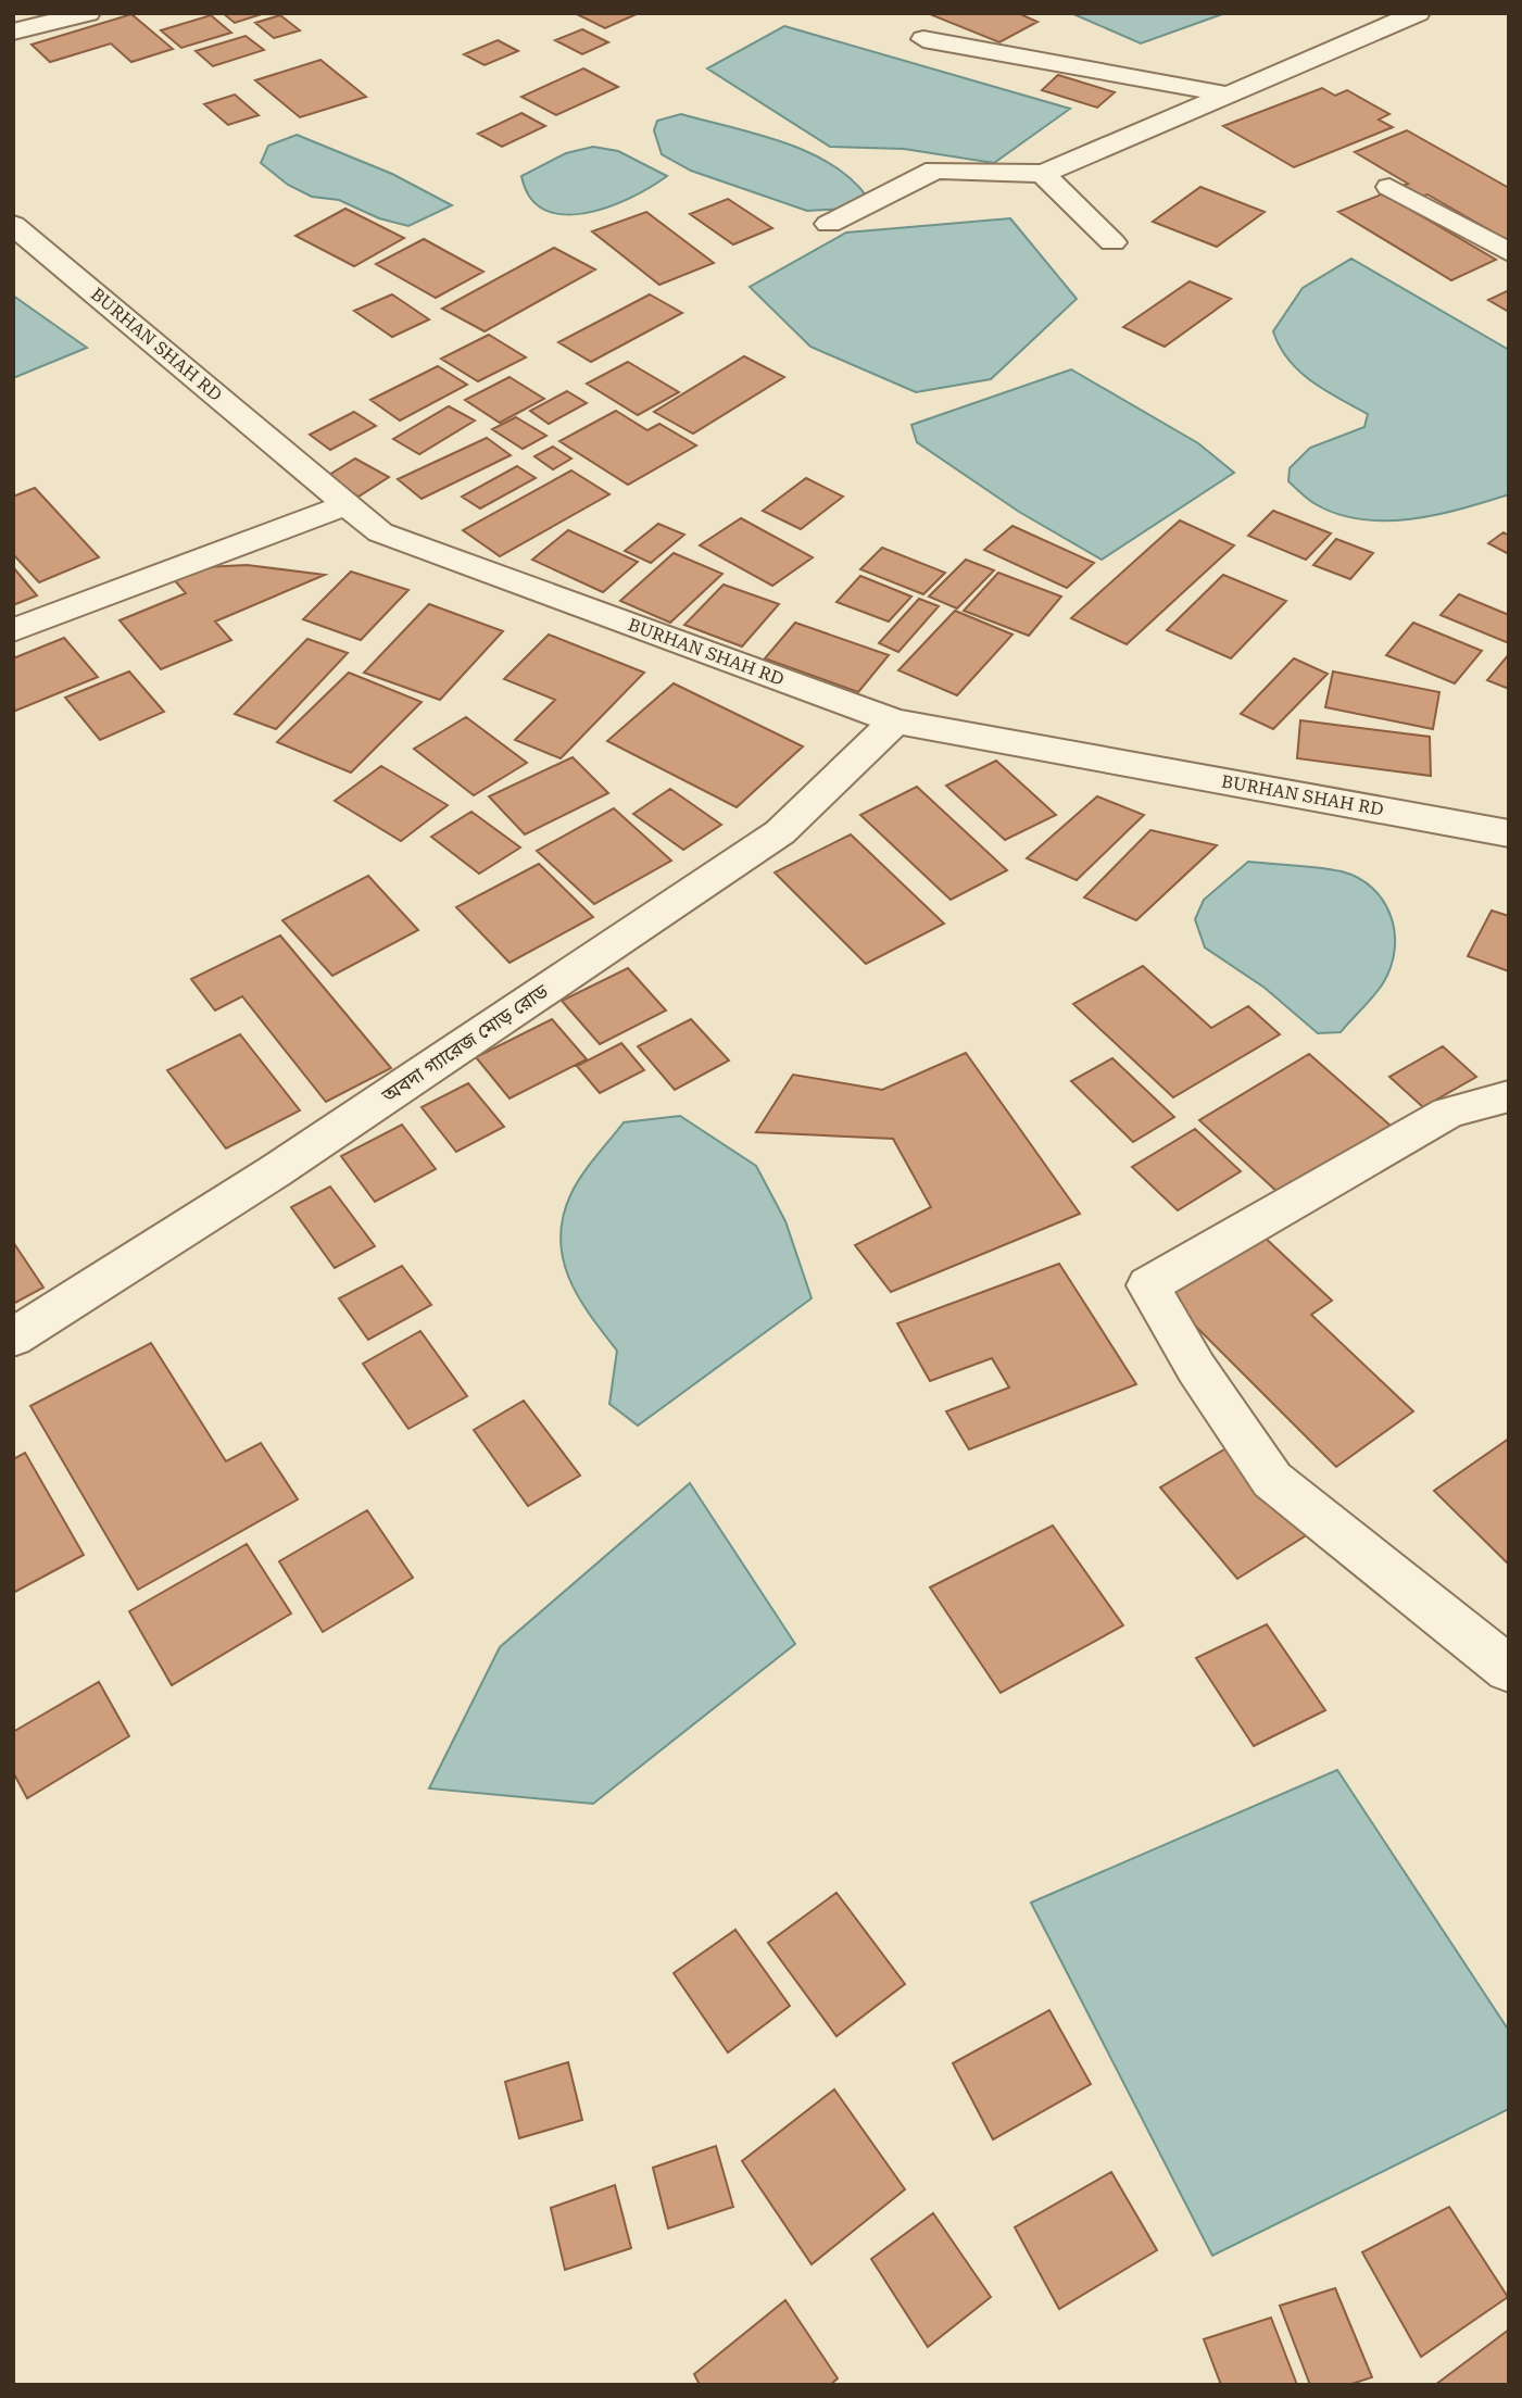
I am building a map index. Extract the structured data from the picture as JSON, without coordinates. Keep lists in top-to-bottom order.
{
  "streets": {
    "street": ["BURHAN SHAH RD", "অবদা গ্যারেজ মোড় রোড"]
  },
  "crossings": [
    ["BURHAN SHAH RD", "অবদা গ্যারেজ মোড় রোড"]
  ]
}
